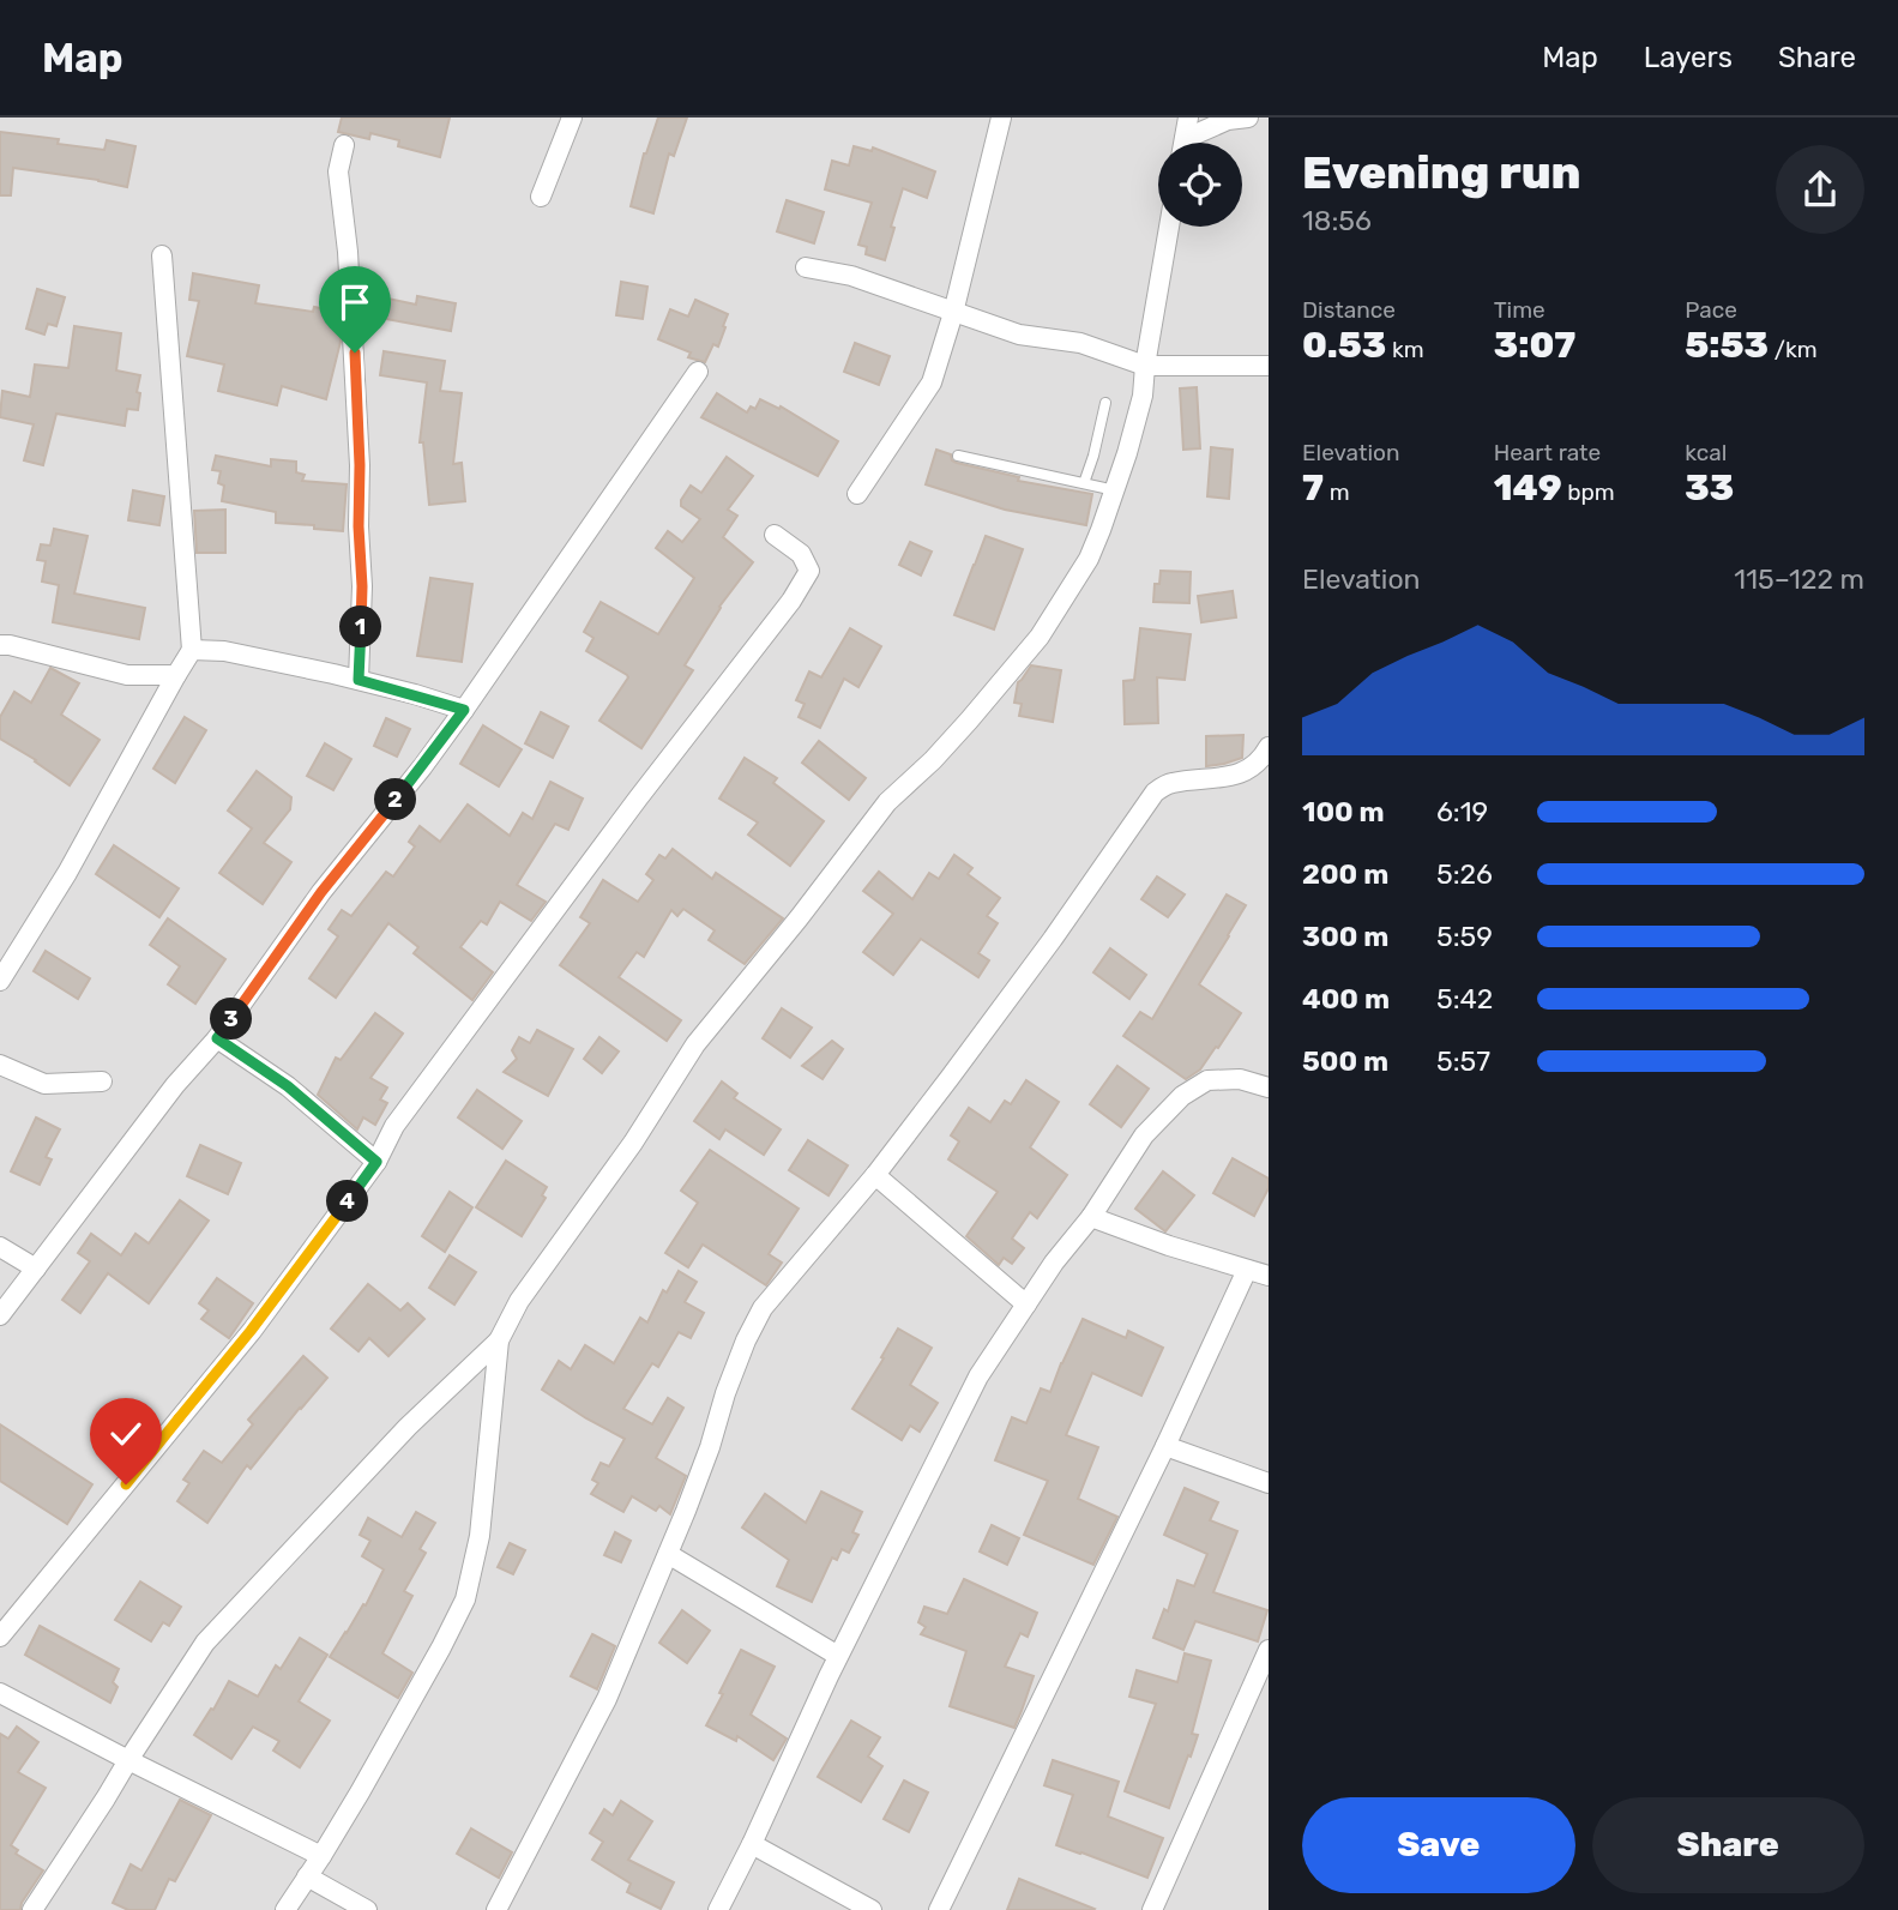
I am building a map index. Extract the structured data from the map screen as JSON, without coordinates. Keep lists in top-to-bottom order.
{
  "page": {
    "header": "Map",
    "nav": ["Map", "Layers", "Share"],
    "heading": ["Evening run", "18:56"],
    "stats": [
      ["Distance", "0.53 km"],
      ["Time", "3:07"],
      ["Pace", "5:53 /km"],
      ["Elevation", "7 m"],
      ["Heart rate", "149 bpm"],
      ["kcal", "33"]
    ],
    "chart": ["Elevation", "115–122 m"],
    "pins": [
      "1",
      "2",
      "3",
      "4"
    ],
    "list": [
      {
        "name": "100 m",
        "note": "6:19"
      },
      {
        "name": "200 m",
        "note": "5:26"
      },
      {
        "name": "300 m",
        "note": "5:59"
      },
      {
        "name": "400 m",
        "note": "5:42"
      },
      {
        "name": "500 m",
        "note": "5:57"
      }
    ],
    "buttons": ["Save", "Share"]
  }
}
